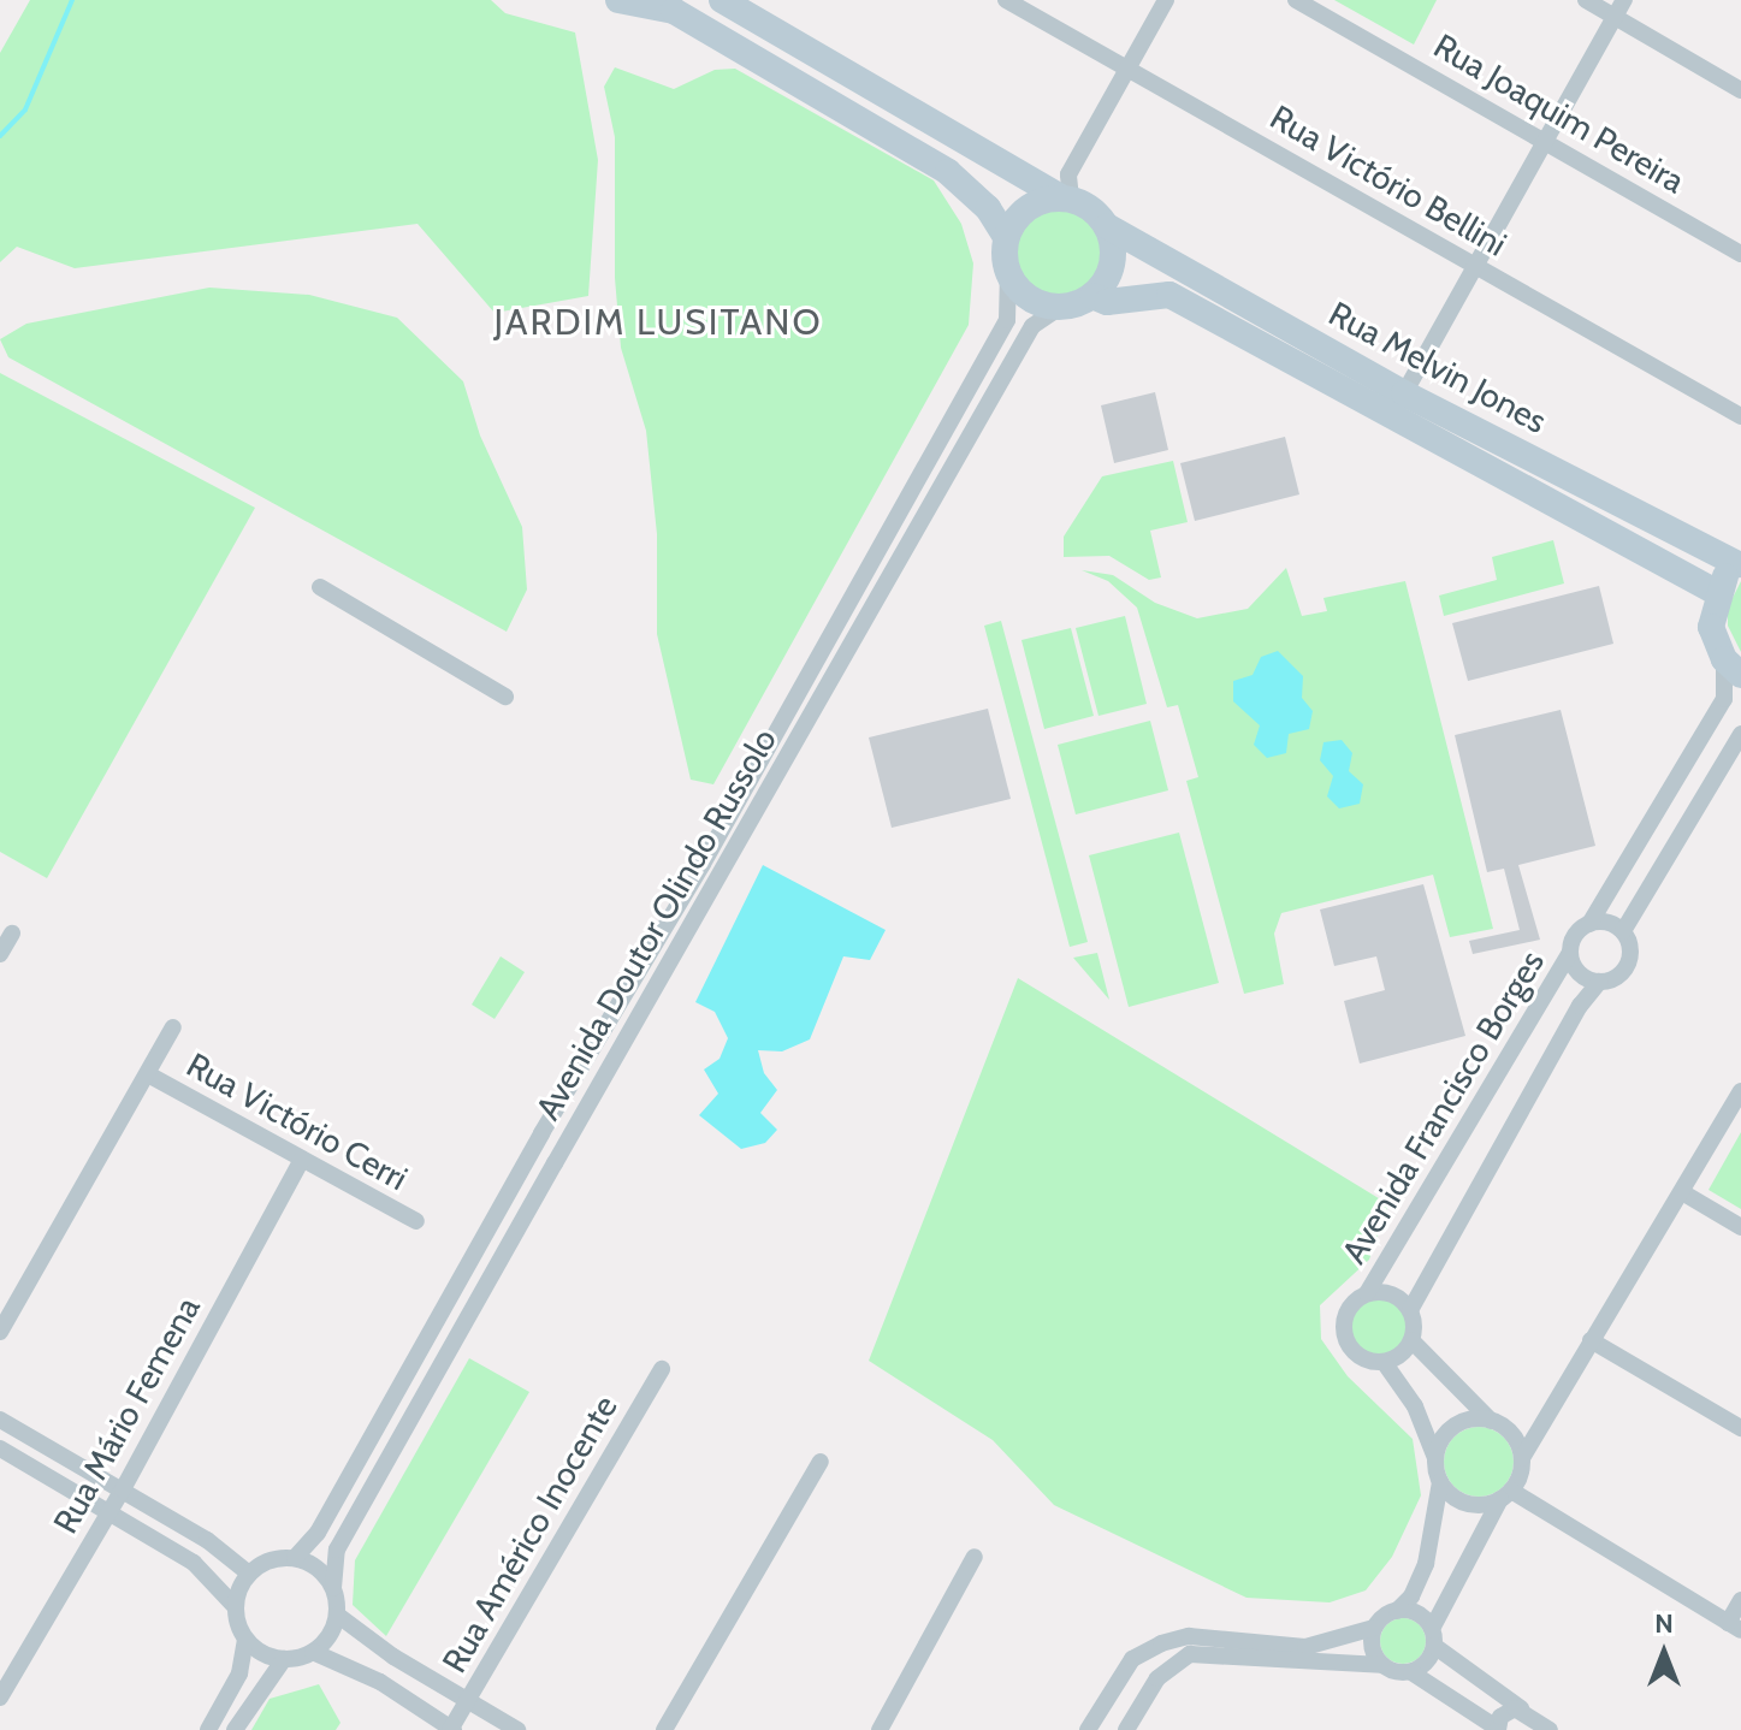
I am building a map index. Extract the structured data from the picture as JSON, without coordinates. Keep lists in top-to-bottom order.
{
  "streets": {
    "street": [
      "Rua Joaquim Pereira",
      "Rua Victório Bellini",
      "Rua Melvin Jones",
      "Avenida Doutor Olindo Russolo",
      "Avenida Francisco Borges",
      "Rua Victório Cerri",
      "Rua Mário Femena",
      "Rua Américo Inocente"
    ]
  },
  "crossings": [
    ["Rua Melvin Jones", "Avenida Doutor Olindo Russolo"],
    ["Rua Victório Cerri", "Rua Mário Femena"]
  ],
  "districts": ["JARDIM LUSITANO"],
  "north": "top"
}
